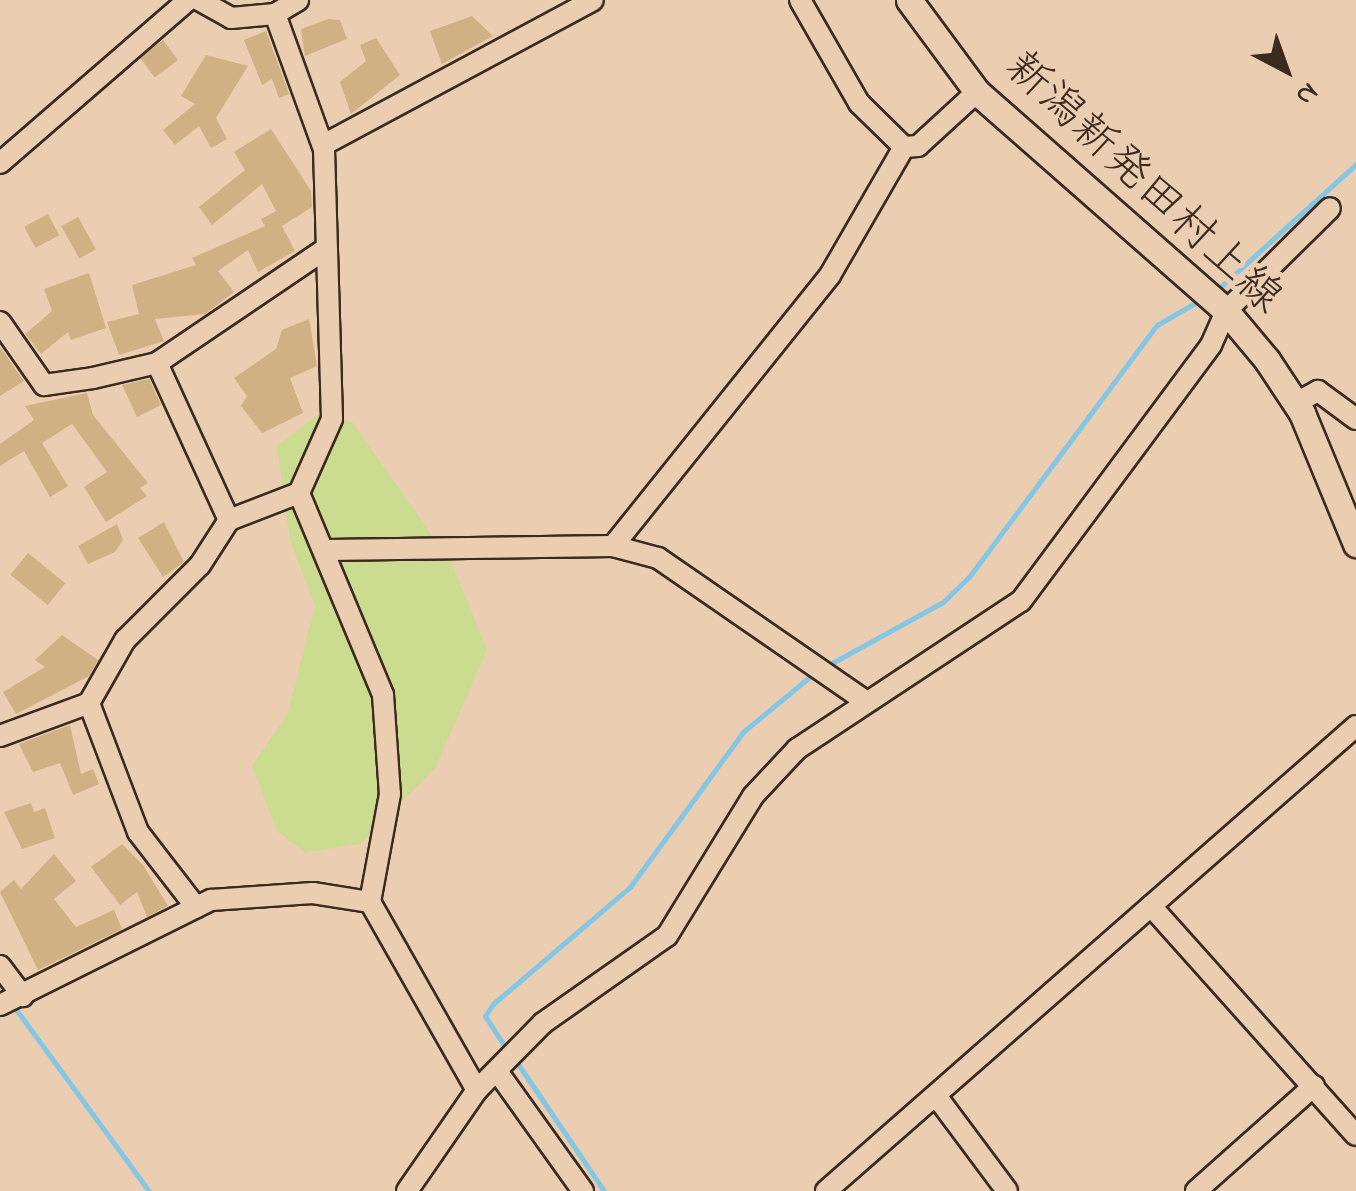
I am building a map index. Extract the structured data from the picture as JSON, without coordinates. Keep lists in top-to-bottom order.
{
  "streets": {
    "main road": ["新潟新発田村上線"]
  },
  "north": "bottom right"
}
